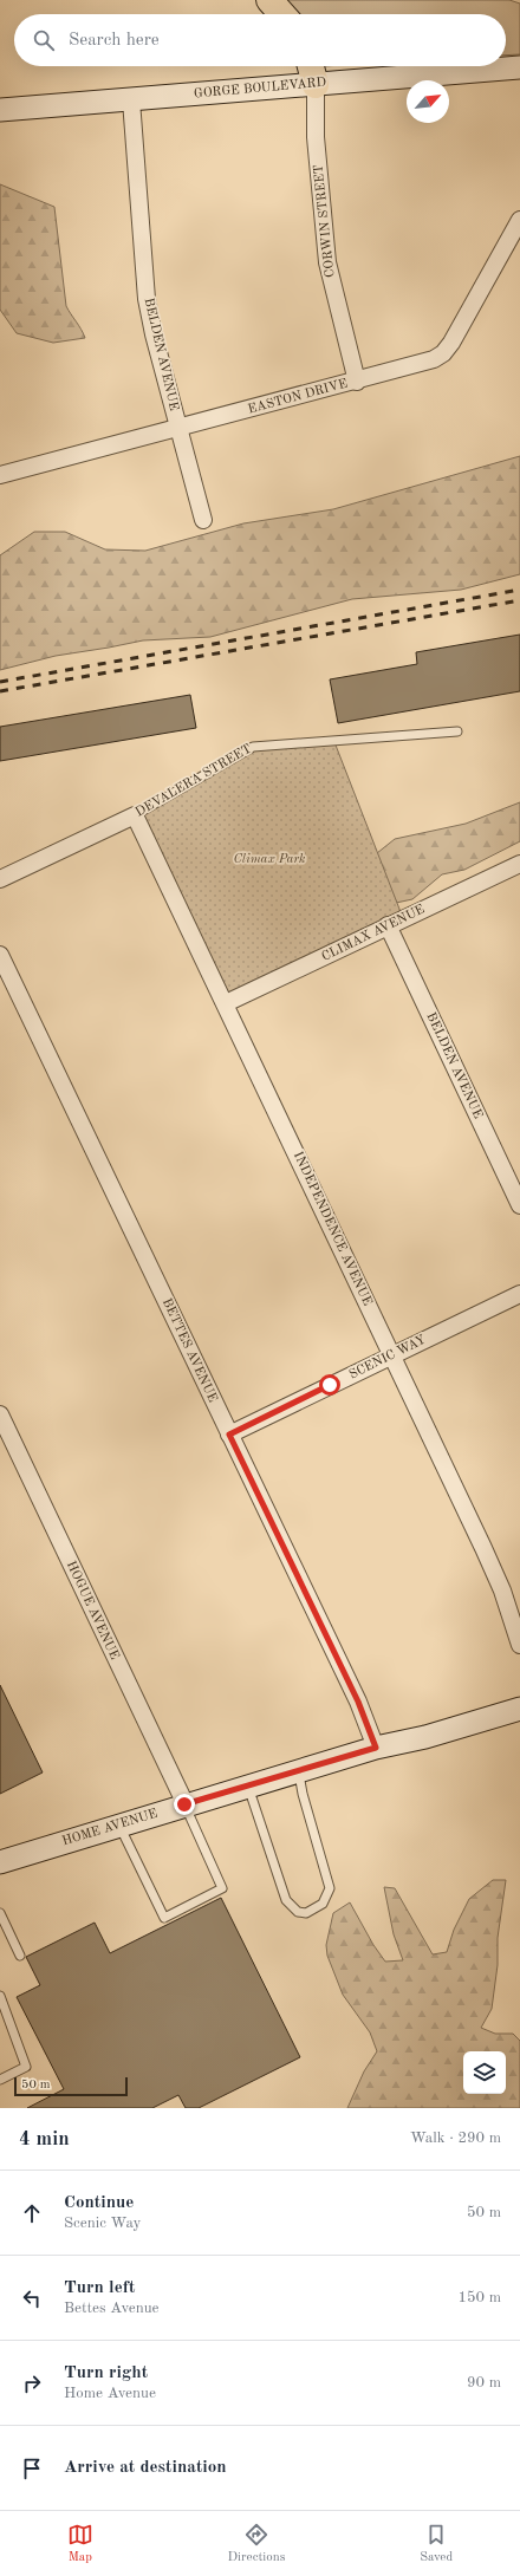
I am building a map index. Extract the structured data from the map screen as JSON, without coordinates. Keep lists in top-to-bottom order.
{
  "streets": {
    "street": [
      "GORGE BOULEVARD",
      "CORWIN STREET",
      "BELDEN AVENUE",
      "EASTON DRIVE",
      "DEVALERA STREET",
      "CLIMAX AVENUE",
      "INDEPENDENCE AVENUE",
      "BETTES AVENUE",
      "SCENIC WAY",
      "HOGUE AVENUE",
      "HOME AVENUE"
    ]
  },
  "crossings": [
    ["GORGE BOULEVARD", "CORWIN STREET"],
    ["GORGE BOULEVARD", "BELDEN AVENUE"],
    ["CORWIN STREET", "EASTON DRIVE"],
    ["BELDEN AVENUE", "EASTON DRIVE"],
    ["BELDEN AVENUE", "CLIMAX AVENUE"],
    ["DEVALERA STREET", "INDEPENDENCE AVENUE"],
    ["CLIMAX AVENUE", "INDEPENDENCE AVENUE"],
    ["INDEPENDENCE AVENUE", "SCENIC WAY"],
    ["BETTES AVENUE", "SCENIC WAY"],
    ["BETTES AVENUE", "HOME AVENUE"],
    ["HOGUE AVENUE", "HOME AVENUE"]
  ],
  "parks": ["Climax Park"],
  "scale_bar": "50 m",
  "north": "top right",
  "page": {
    "search": "Search here",
    "scale": "50 m",
    "heading": ["4 min", "Walk · 290 m"],
    "list": [
      ["Continue", "Scenic Way", "50 m"],
      ["Turn left", "Bettes Avenue", "150 m"],
      ["Turn right", "Home Avenue", "90 m"],
      "Arrive at destination"
    ],
    "nav": ["Map", "Directions", "Saved"]
  }
}
